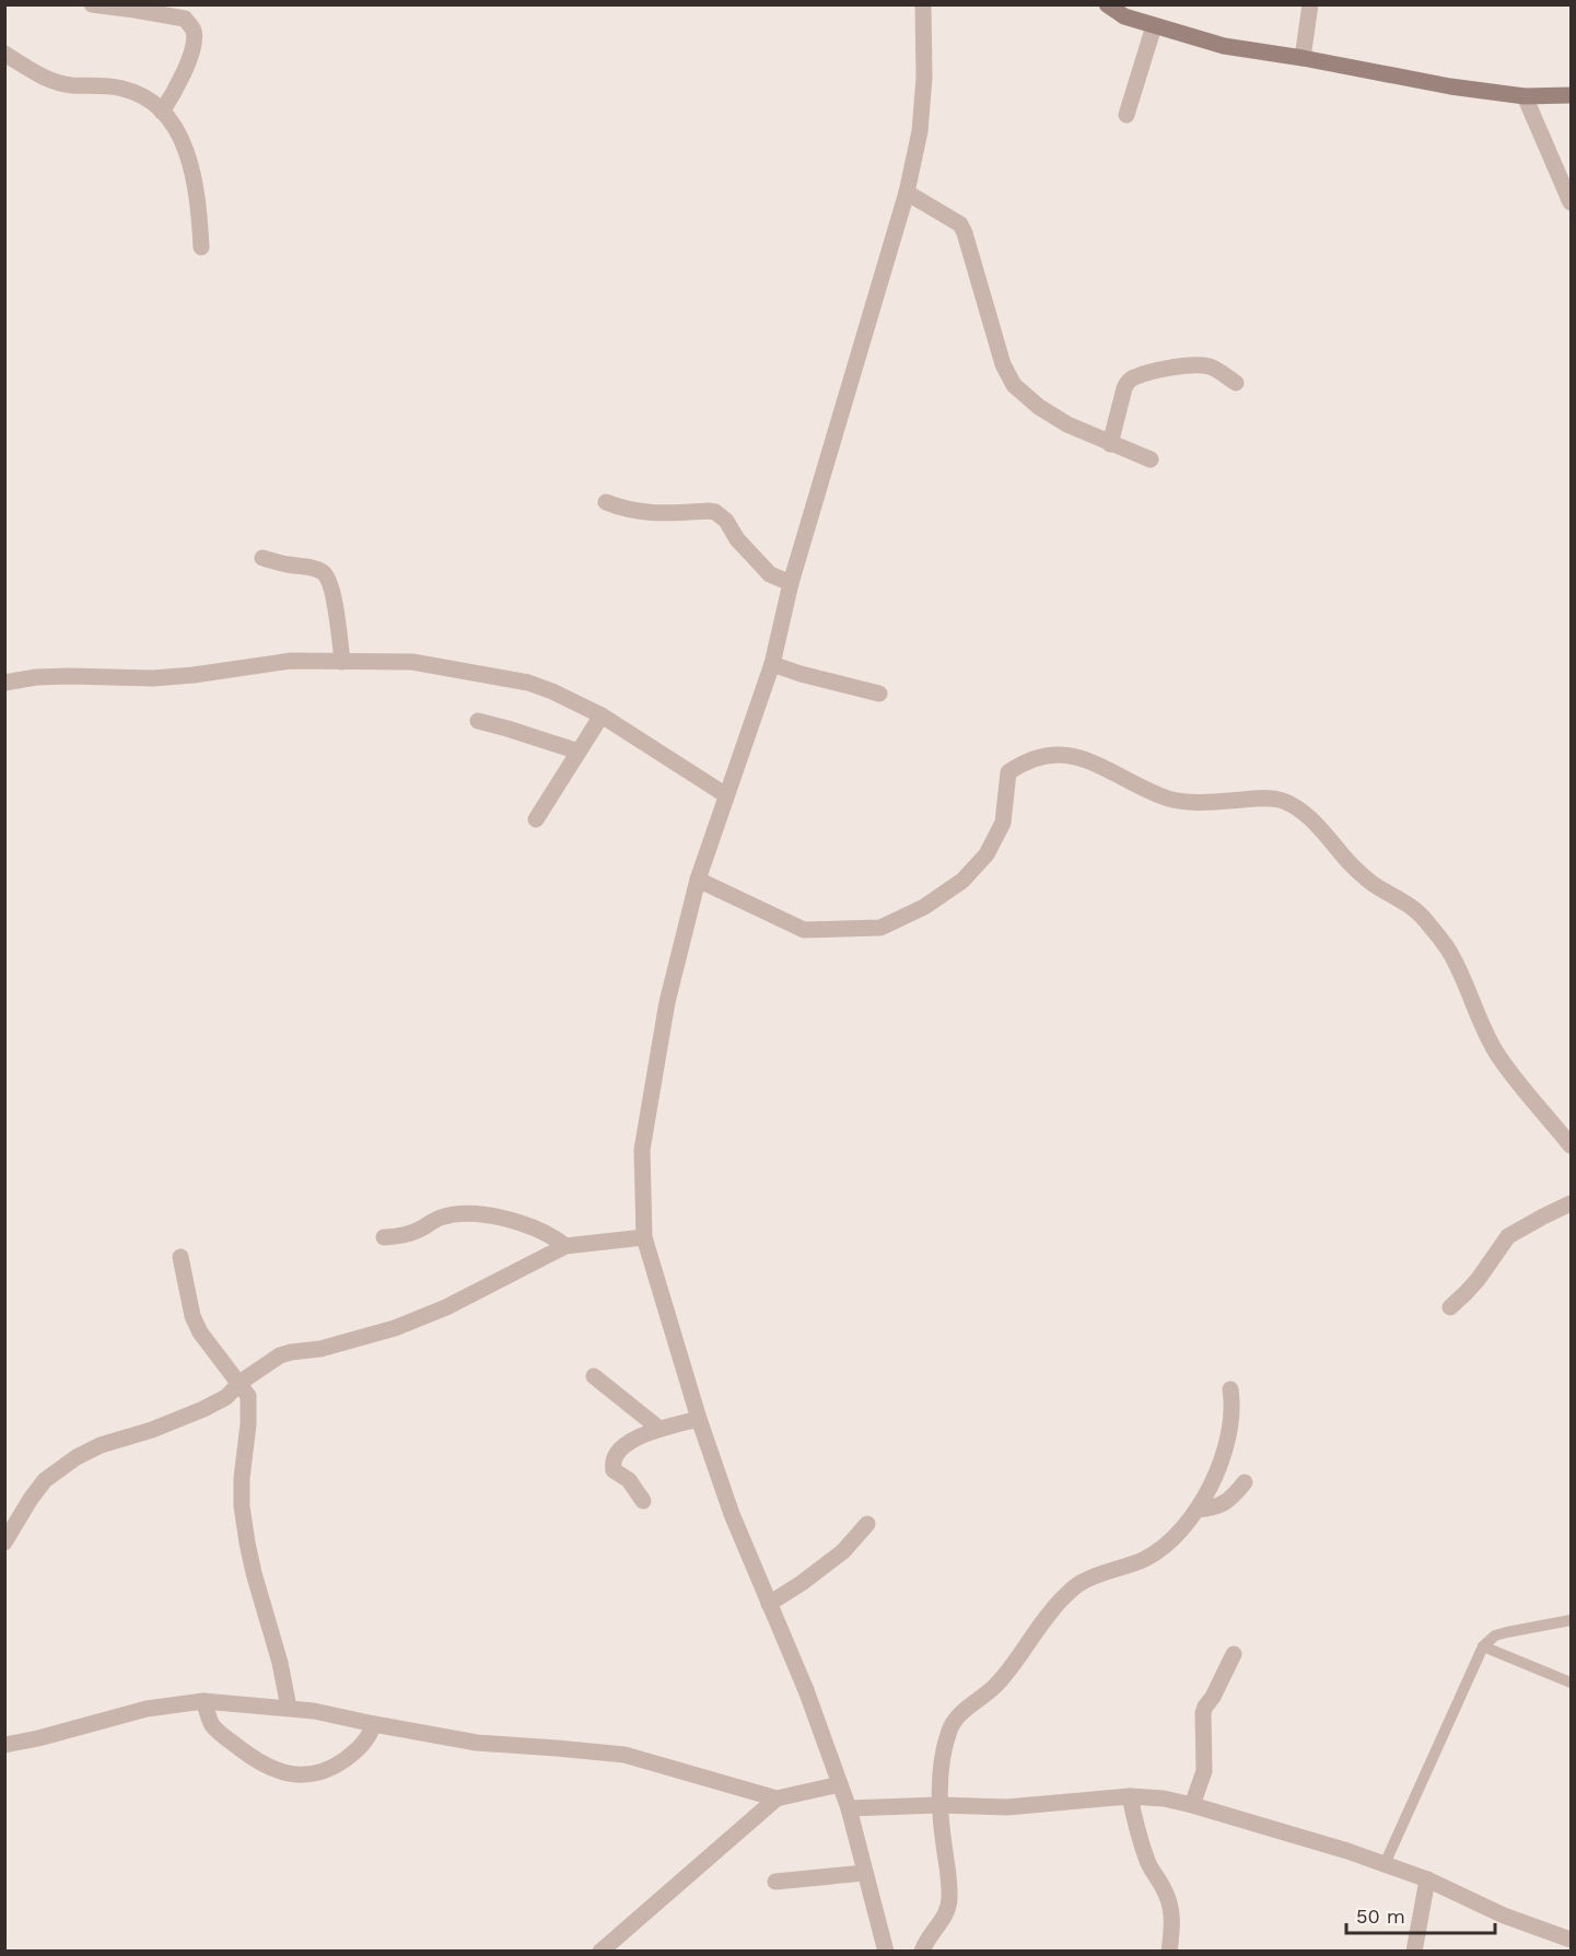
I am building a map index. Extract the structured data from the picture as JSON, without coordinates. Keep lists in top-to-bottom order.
{
  "scale_bar": "50 m"
}
